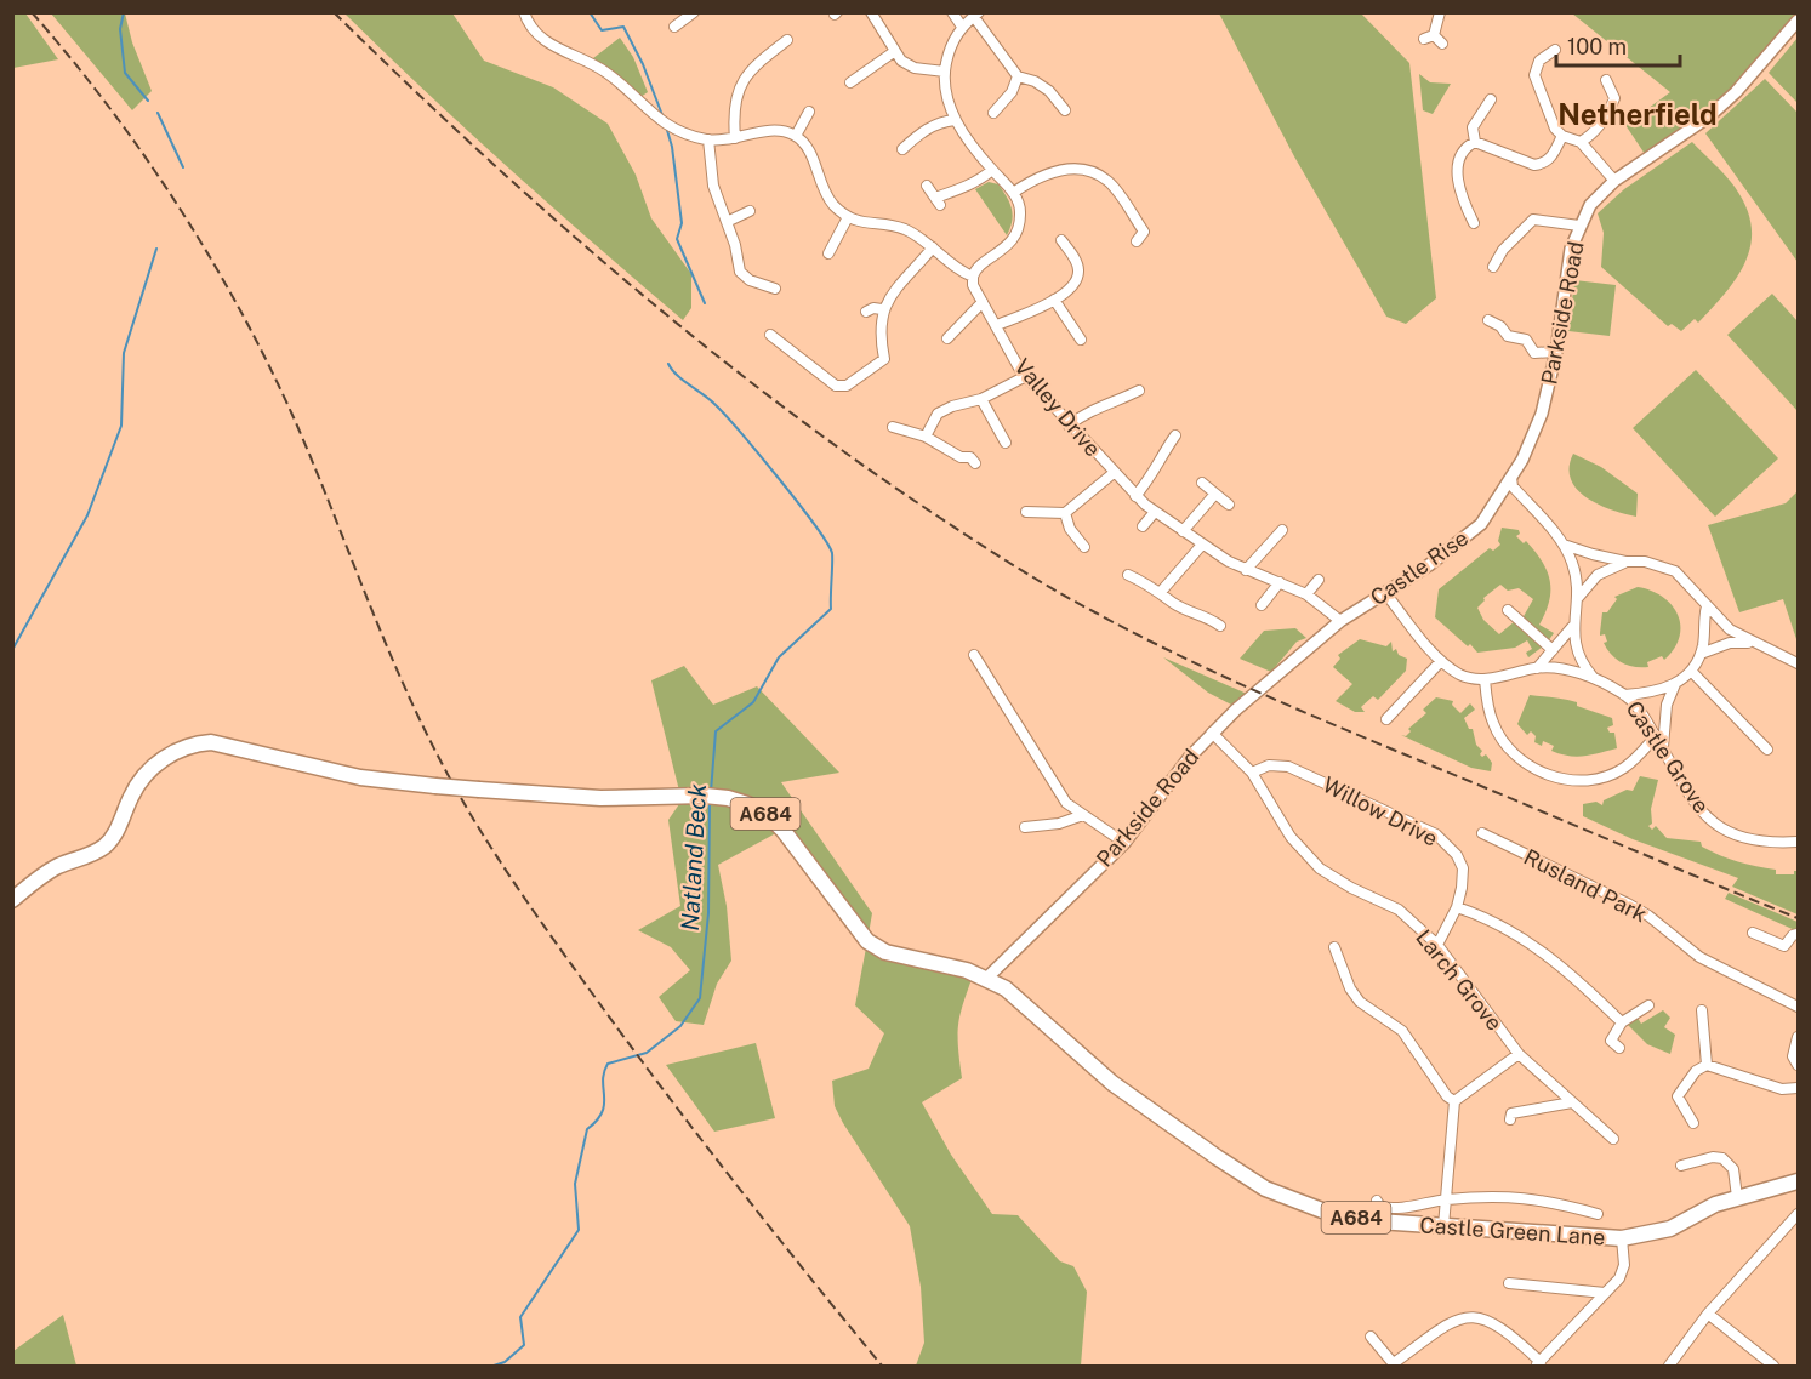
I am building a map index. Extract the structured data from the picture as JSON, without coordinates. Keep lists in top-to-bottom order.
{
  "streets": {
    "highway": ["A684", "Castle Green Lane"],
    "street": [
      "Parkside Road",
      "Valley Drive",
      "Castle Rise",
      "Castle Grove",
      "Willow Drive",
      "Rusland Park",
      "Larch Grove"
    ]
  },
  "crossings": [
    ["Parkside Road", "Castle Rise"],
    ["Parkside Road", "A684"],
    ["Parkside Road", "Larch Grove"],
    ["Parkside Road", "Castle Green Lane"],
    ["Valley Drive", "Castle Rise"],
    ["Willow Drive", "Larch Grove"],
    ["A684", "Castle Green Lane"]
  ],
  "districts": ["Netherfield"],
  "water": ["Natland Beck"],
  "scale_bar": "100 m"
}
